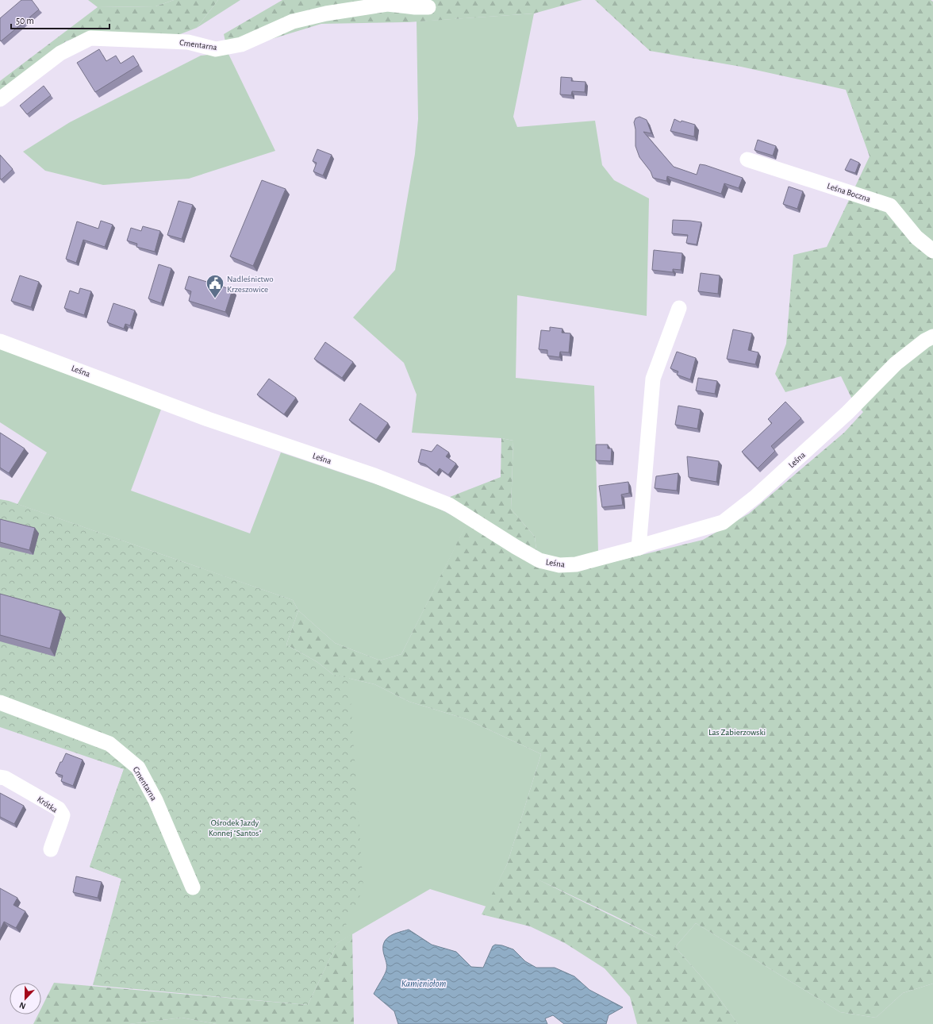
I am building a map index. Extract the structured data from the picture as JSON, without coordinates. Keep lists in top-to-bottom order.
{
  "streets": {
    "street": [
      "Cmentarna",
      "Leśna Boczna",
      "Leśna",
      "Krótka"
    ]
  },
  "water": ["Kamieniołom"],
  "parks": ["Las Zabierzowski", "Ośrodek Jazdy Konnej \"Santos\""],
  "places": {
    "public building": ["Nadleśnictwo Krzeszowice"]
  },
  "scale_bar": "50 m",
  "north": "bottom"
}
